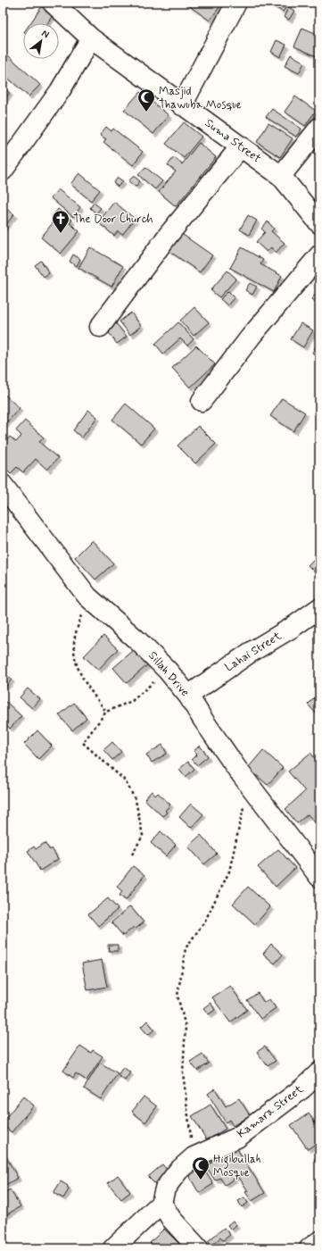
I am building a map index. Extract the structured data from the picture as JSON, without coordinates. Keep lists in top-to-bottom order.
{
  "streets": {
    "street": [
      "Suma Street",
      "Lahai Street",
      "Sillah Drive",
      "Kamara Street"
    ]
  },
  "crossings": [
    ["Lahai Street", "Sillah Drive"]
  ],
  "places": {
    "mosque": ["Masjid Thawuba Mosque", "Higibullah Mosque"],
    "church": ["The Door Church"]
  },
  "north": "top right"
}
